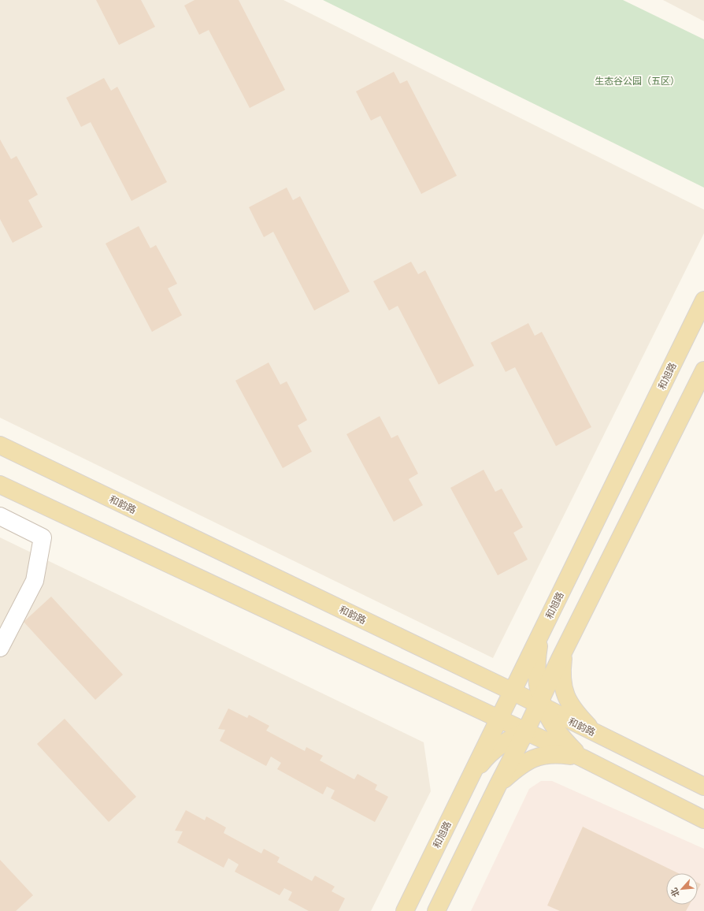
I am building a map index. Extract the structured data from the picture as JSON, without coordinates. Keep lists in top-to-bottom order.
{
  "streets": {
    "main road": ["和旭路", "和韵路"]
  },
  "crossings": [
    ["和旭路", "和韵路"]
  ],
  "parks": ["生态谷公园（五区）"],
  "north": "bottom left"
}
